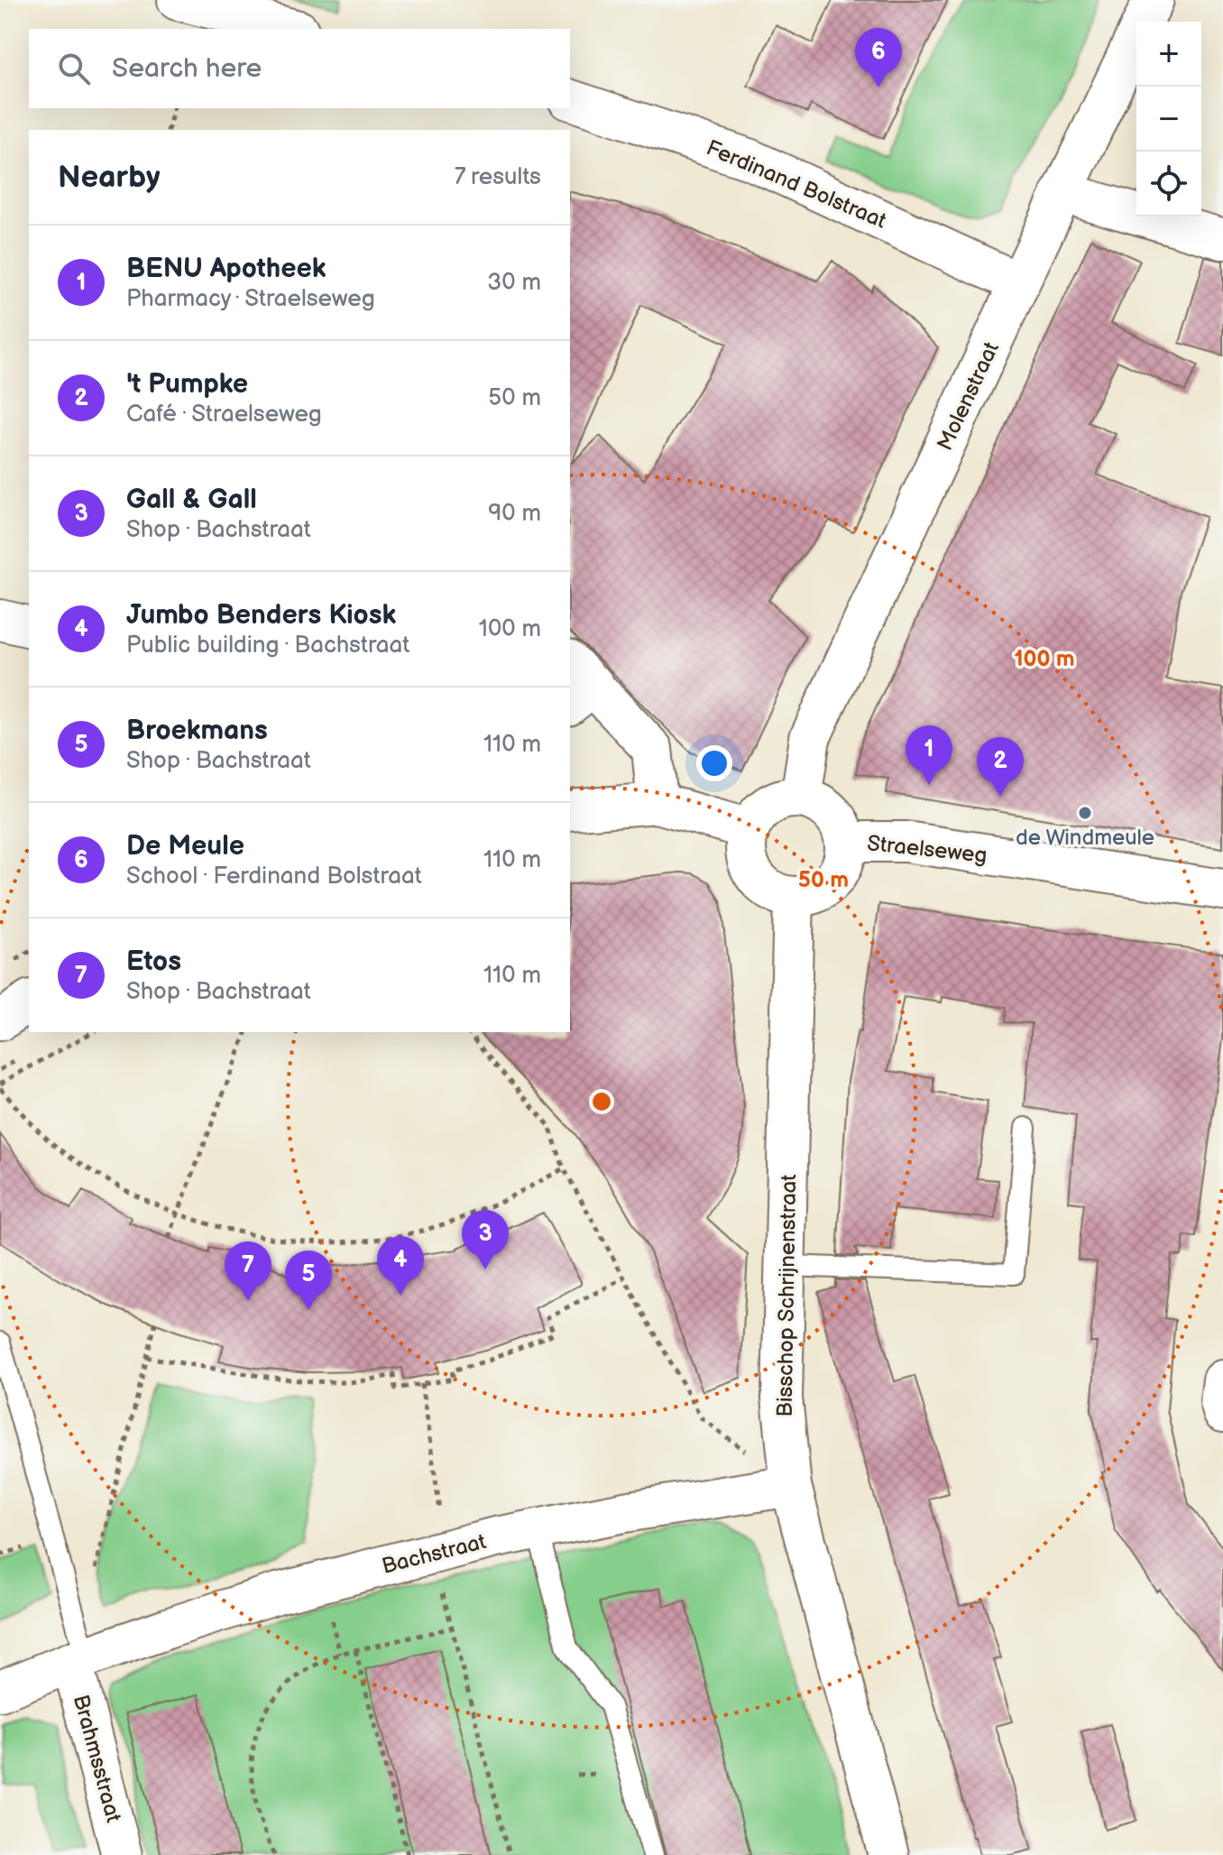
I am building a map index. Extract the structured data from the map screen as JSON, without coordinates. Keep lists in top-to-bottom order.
{
  "streets": {
    "street": [
      "Ferdinand Bolstraat",
      "Molenstraat",
      "Straelseweg",
      "Bisschop Schrijnenstraat",
      "Bachstraat",
      "Brahmsstraat"
    ]
  },
  "crossings": [
    ["Ferdinand Bolstraat", "Molenstraat"],
    ["Molenstraat", "Straelseweg"],
    ["Molenstraat", "Bisschop Schrijnenstraat"],
    ["Straelseweg", "Bisschop Schrijnenstraat"],
    ["Bisschop Schrijnenstraat", "Bachstraat"],
    ["Bachstraat", "Brahmsstraat"]
  ],
  "places": ["de Windmeule"],
  "page": {
    "map_buttons": ["+", "−"],
    "pins": [
      "6",
      "1",
      "2",
      "3",
      "4",
      "7",
      "5"
    ],
    "search": "Search here",
    "heading": ["Nearby", "7 results"],
    "list": [
      {
        "mark": "1",
        "name": "BENU Apotheek",
        "note": "Pharmacy · Straelseweg",
        "value": "30 m"
      },
      {
        "mark": "2",
        "name": "'t Pumpke",
        "note": "Café · Straelseweg",
        "value": "50 m"
      },
      {
        "mark": "3",
        "name": "Gall & Gall",
        "note": "Shop · Bachstraat",
        "value": "90 m"
      },
      {
        "mark": "4",
        "name": "Jumbo Benders Kiosk",
        "note": "Public building · Bachstraat",
        "value": "100 m"
      },
      {
        "mark": "5",
        "name": "Broekmans",
        "note": "Shop · Bachstraat",
        "value": "110 m"
      },
      {
        "mark": "6",
        "name": "De Meule",
        "note": "School · Ferdinand Bolstraat",
        "value": "110 m"
      },
      {
        "mark": "7",
        "name": "Etos",
        "note": "Shop · Bachstraat",
        "value": "110 m"
      }
    ]
  },
  "rings": ["100 m", "50 m"]
}
